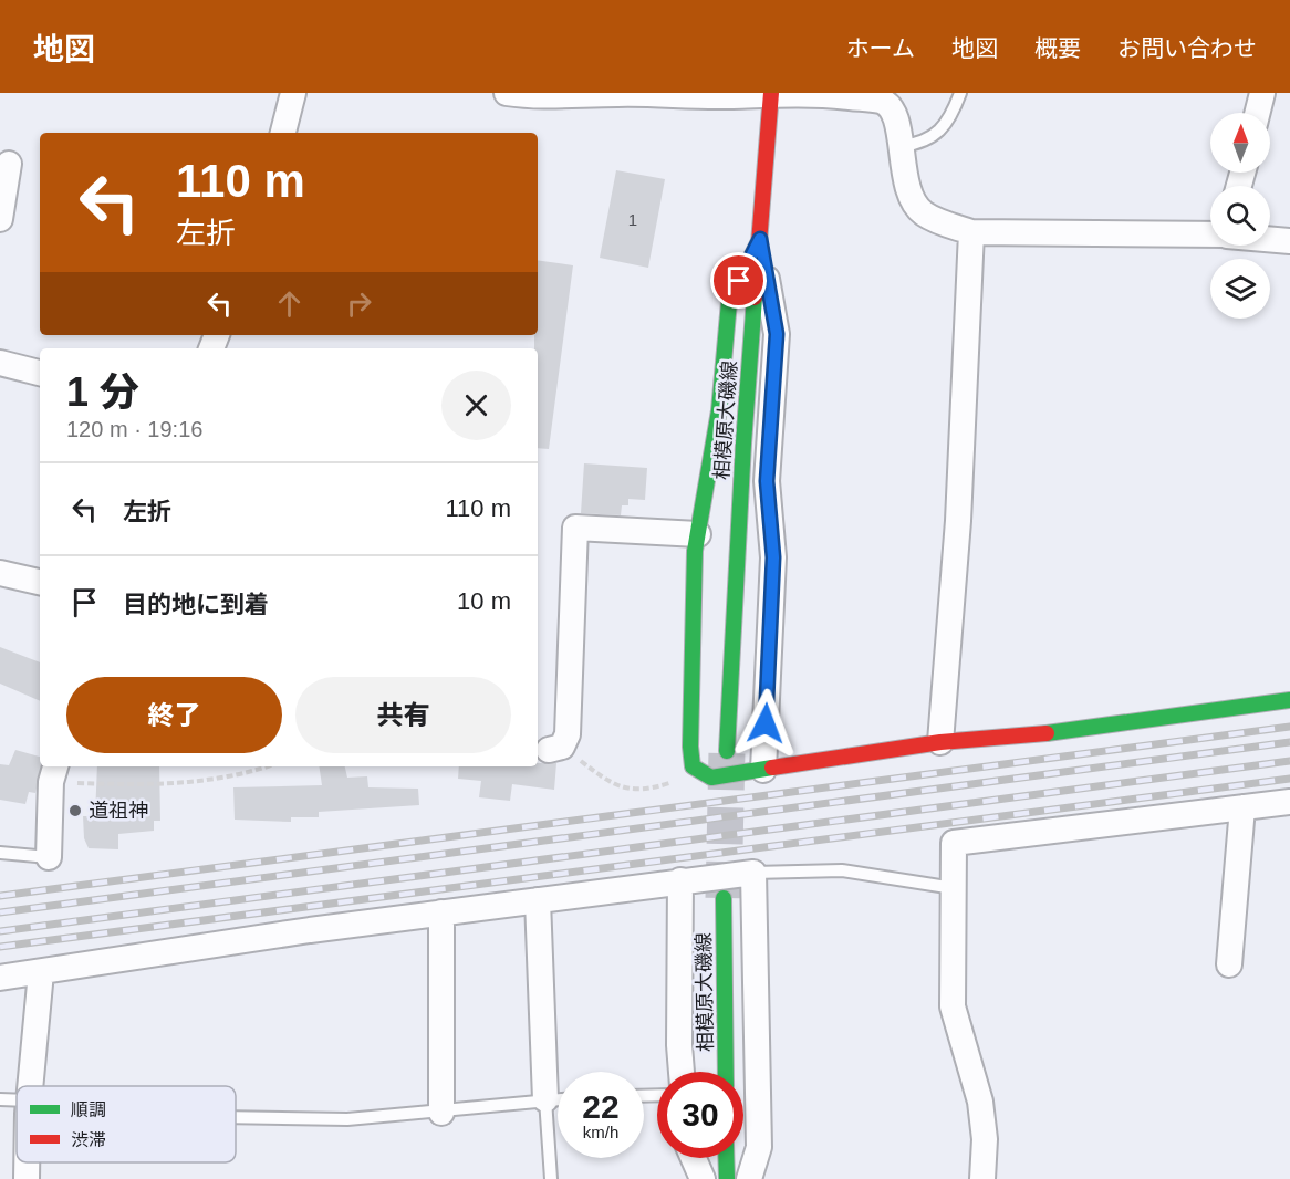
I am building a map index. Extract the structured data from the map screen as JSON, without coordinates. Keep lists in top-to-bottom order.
{
  "streets": {
    "street": ["相模原大磯線"]
  },
  "places": ["道祖神"],
  "house_numbers": ["1"],
  "legend": ["順調", "渋滞"],
  "north": "top",
  "page": {
    "header": "地図",
    "nav": [
      "ホーム",
      "地図",
      "概要",
      "お問い合わせ"
    ],
    "turn": ["110 m", "左折"],
    "heading": ["1 分", "120 m · 19:16"],
    "list": [
      {
        "name": "左折",
        "value": "110 m"
      },
      {
        "name": "目的地に到着",
        "value": "10 m"
      }
    ],
    "buttons": ["終了", "共有"],
    "speed": "22 km/h",
    "limit": "30"
  }
}
